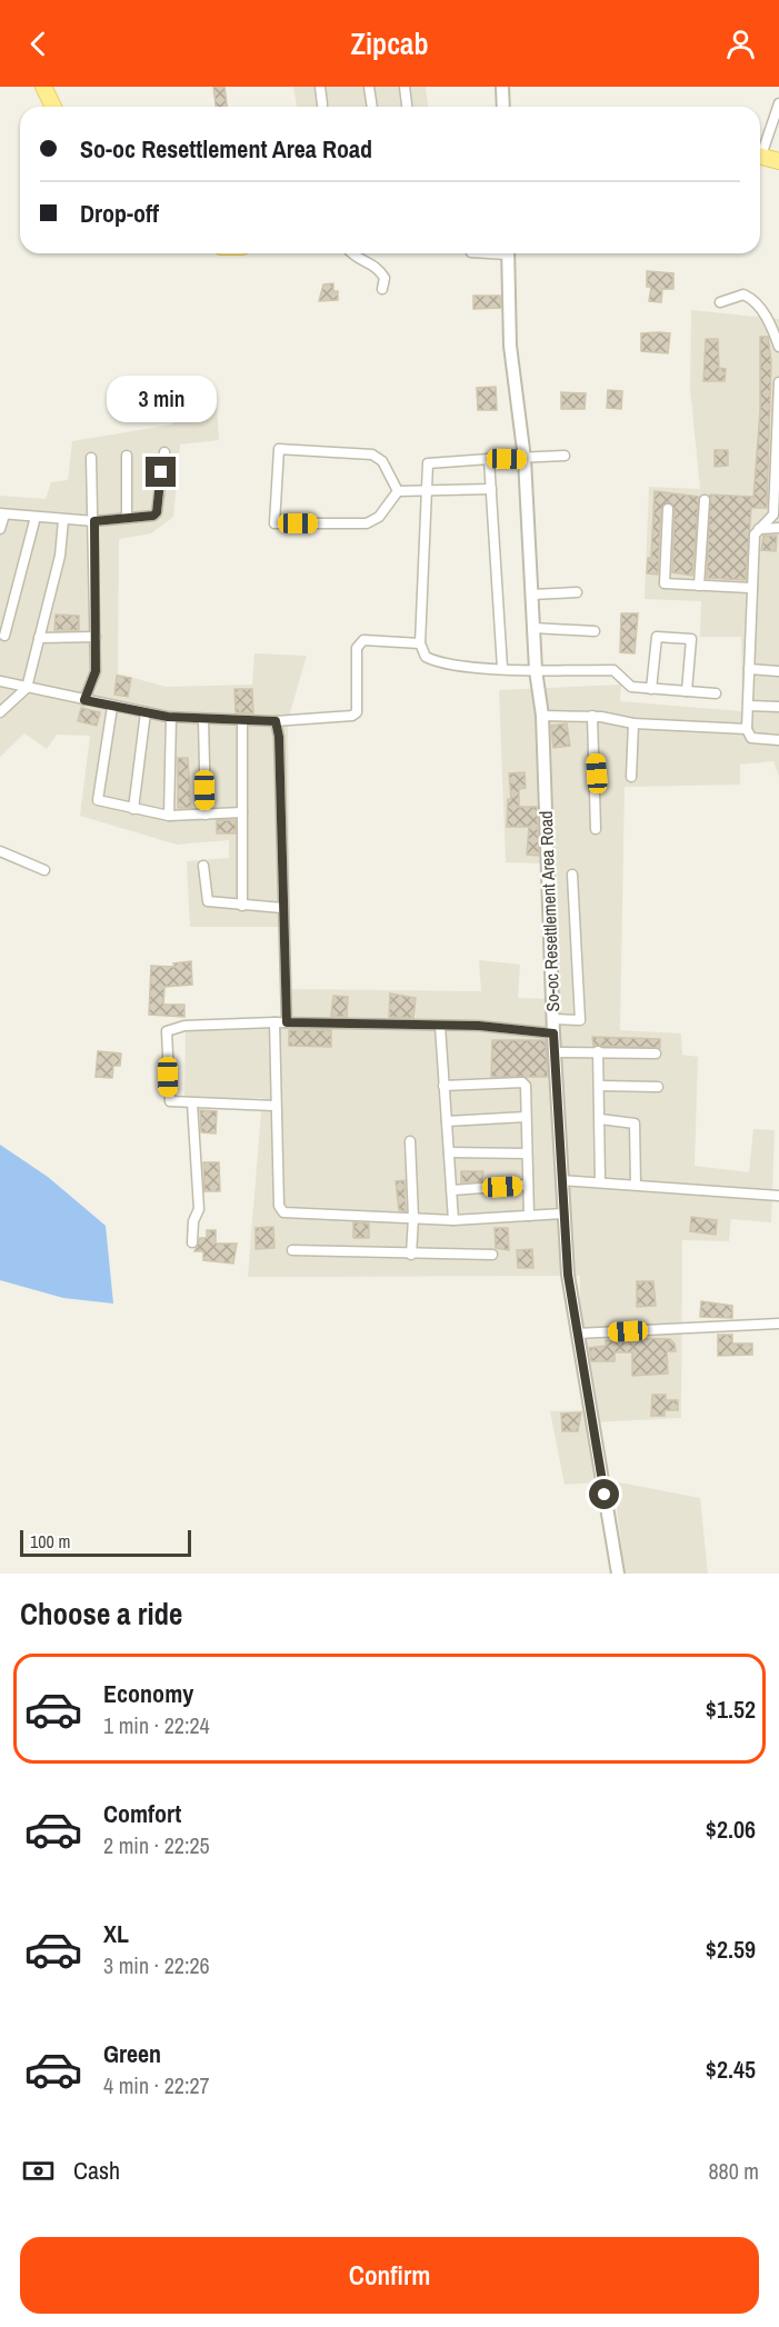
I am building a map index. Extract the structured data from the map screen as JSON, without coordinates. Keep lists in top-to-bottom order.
{
  "streets": {
    "street": ["So-oc Resettlement Area Road"]
  },
  "scale_bar": "100 m",
  "page": {
    "header": "Zipcab",
    "banner": ["So-oc Resettlement Area Road", "Drop-off"],
    "bubble": "3 min",
    "scale": "100 m",
    "heading": "Choose a ride",
    "list": [
      {
        "name": "Economy",
        "note": "1 min · 22:24",
        "value": "$1.52"
      },
      {
        "name": "Comfort",
        "note": "2 min · 22:25",
        "value": "$2.06"
      },
      {
        "name": "XL",
        "note": "3 min · 22:26",
        "value": "$2.59"
      },
      {
        "name": "Green",
        "note": "4 min · 22:27",
        "value": "$2.45"
      }
    ],
    "pay": ["Cash", "880 m"],
    "buttons": "Confirm"
  }
}
